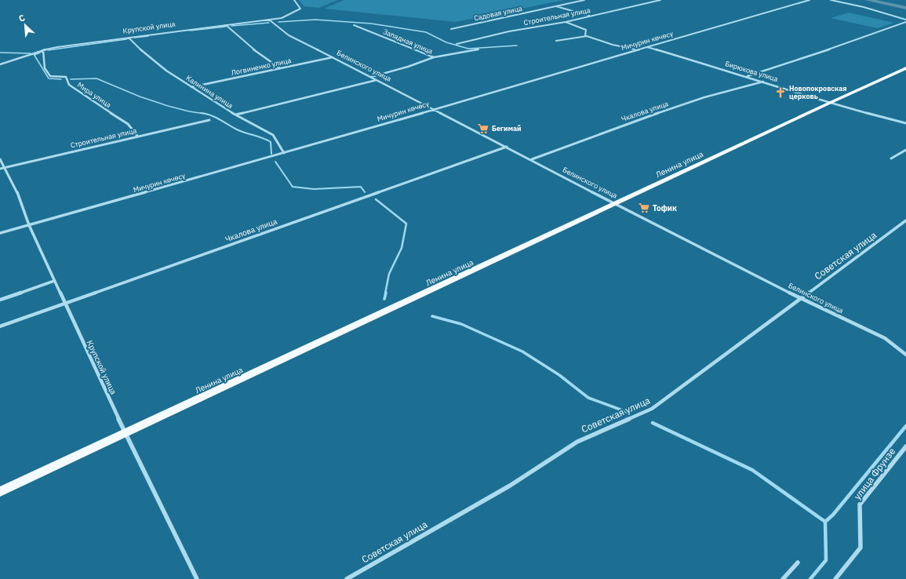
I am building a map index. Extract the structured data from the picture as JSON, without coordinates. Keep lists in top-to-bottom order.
{
  "streets": {
    "main road": ["Ленина улица"],
    "street": [
      "Садовая улица",
      "Строительная улица",
      "Крупской улица",
      "Мичурин көчөсү",
      "Западная улица",
      "Белинского улица",
      "Логвиненко улица",
      "Бирюкова улица",
      "Калинина улица",
      "Мира улица",
      "Чкалова улица",
      "Советская улица",
      "улица Фрунзе"
    ]
  },
  "crossings": [
    ["Строительная улица", "Крупской улица"],
    ["Строительная улица", "Мира улица"],
    ["Крупской улица", "Мичурин көчөсү"],
    ["Крупской улица", "Белинского улица"],
    ["Крупской улица", "Калинина улица"],
    ["Крупской улица", "Мира улица"],
    ["Крупской улица", "Чкалова улица"],
    ["Крупской улица", "Ленина улица"],
    ["Мичурин көчөсү", "Белинского улица"],
    ["Мичурин көчөсү", "Бирюкова улица"],
    ["Мичурин көчөсү", "Калинина улица"],
    ["Западная улица", "Белинского улица"],
    ["Белинского улица", "Логвиненко улица"],
    ["Белинского улица", "Чкалова улица"],
    ["Белинского улица", "Ленина улица"],
    ["Белинского улица", "Советская улица"],
    ["Логвиненко улица", "Калинина улица"],
    ["Бирюкова улица", "Чкалова улица"],
    ["Бирюкова улица", "Ленина улица"]
  ],
  "places": {
    "church": ["Новопокровская церковь"],
    "supermarket": ["Бегимай", "Тофик"]
  },
  "north": "top left"
}
